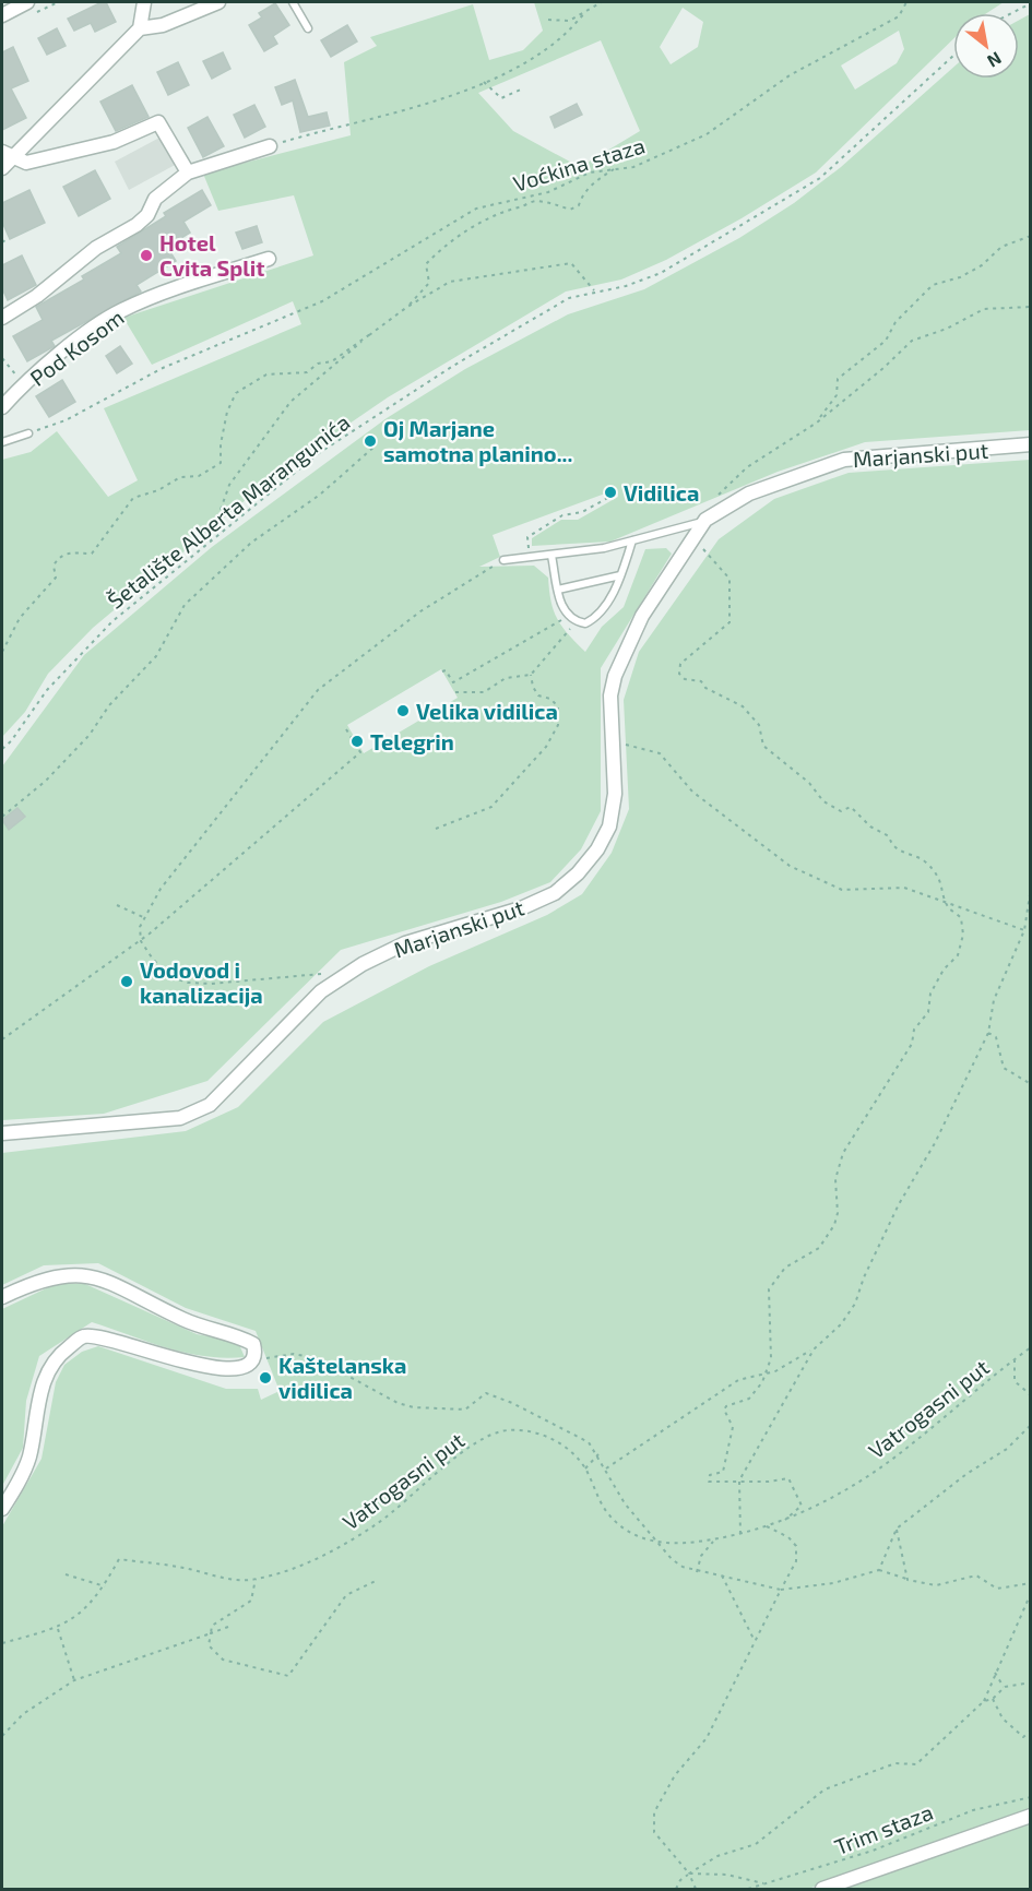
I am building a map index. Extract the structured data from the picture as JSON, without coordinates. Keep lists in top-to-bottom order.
{
  "streets": {
    "street": ["Pod Kosom", "Marjanski put"],
    "path": [
      "Voćkina staza",
      "Šetalište Alberta Marangunića",
      "Vatrogasni put",
      "Trim staza"
    ]
  },
  "places": [
    "Hotel Cvita Split",
    "Oj Marjane samotna planino...",
    "Vidilica",
    "Velika vidilica",
    "Telegrin",
    "Vodovod i kanalizacija",
    "Kaštelanska vidilica"
  ],
  "north": "bottom right"
}
